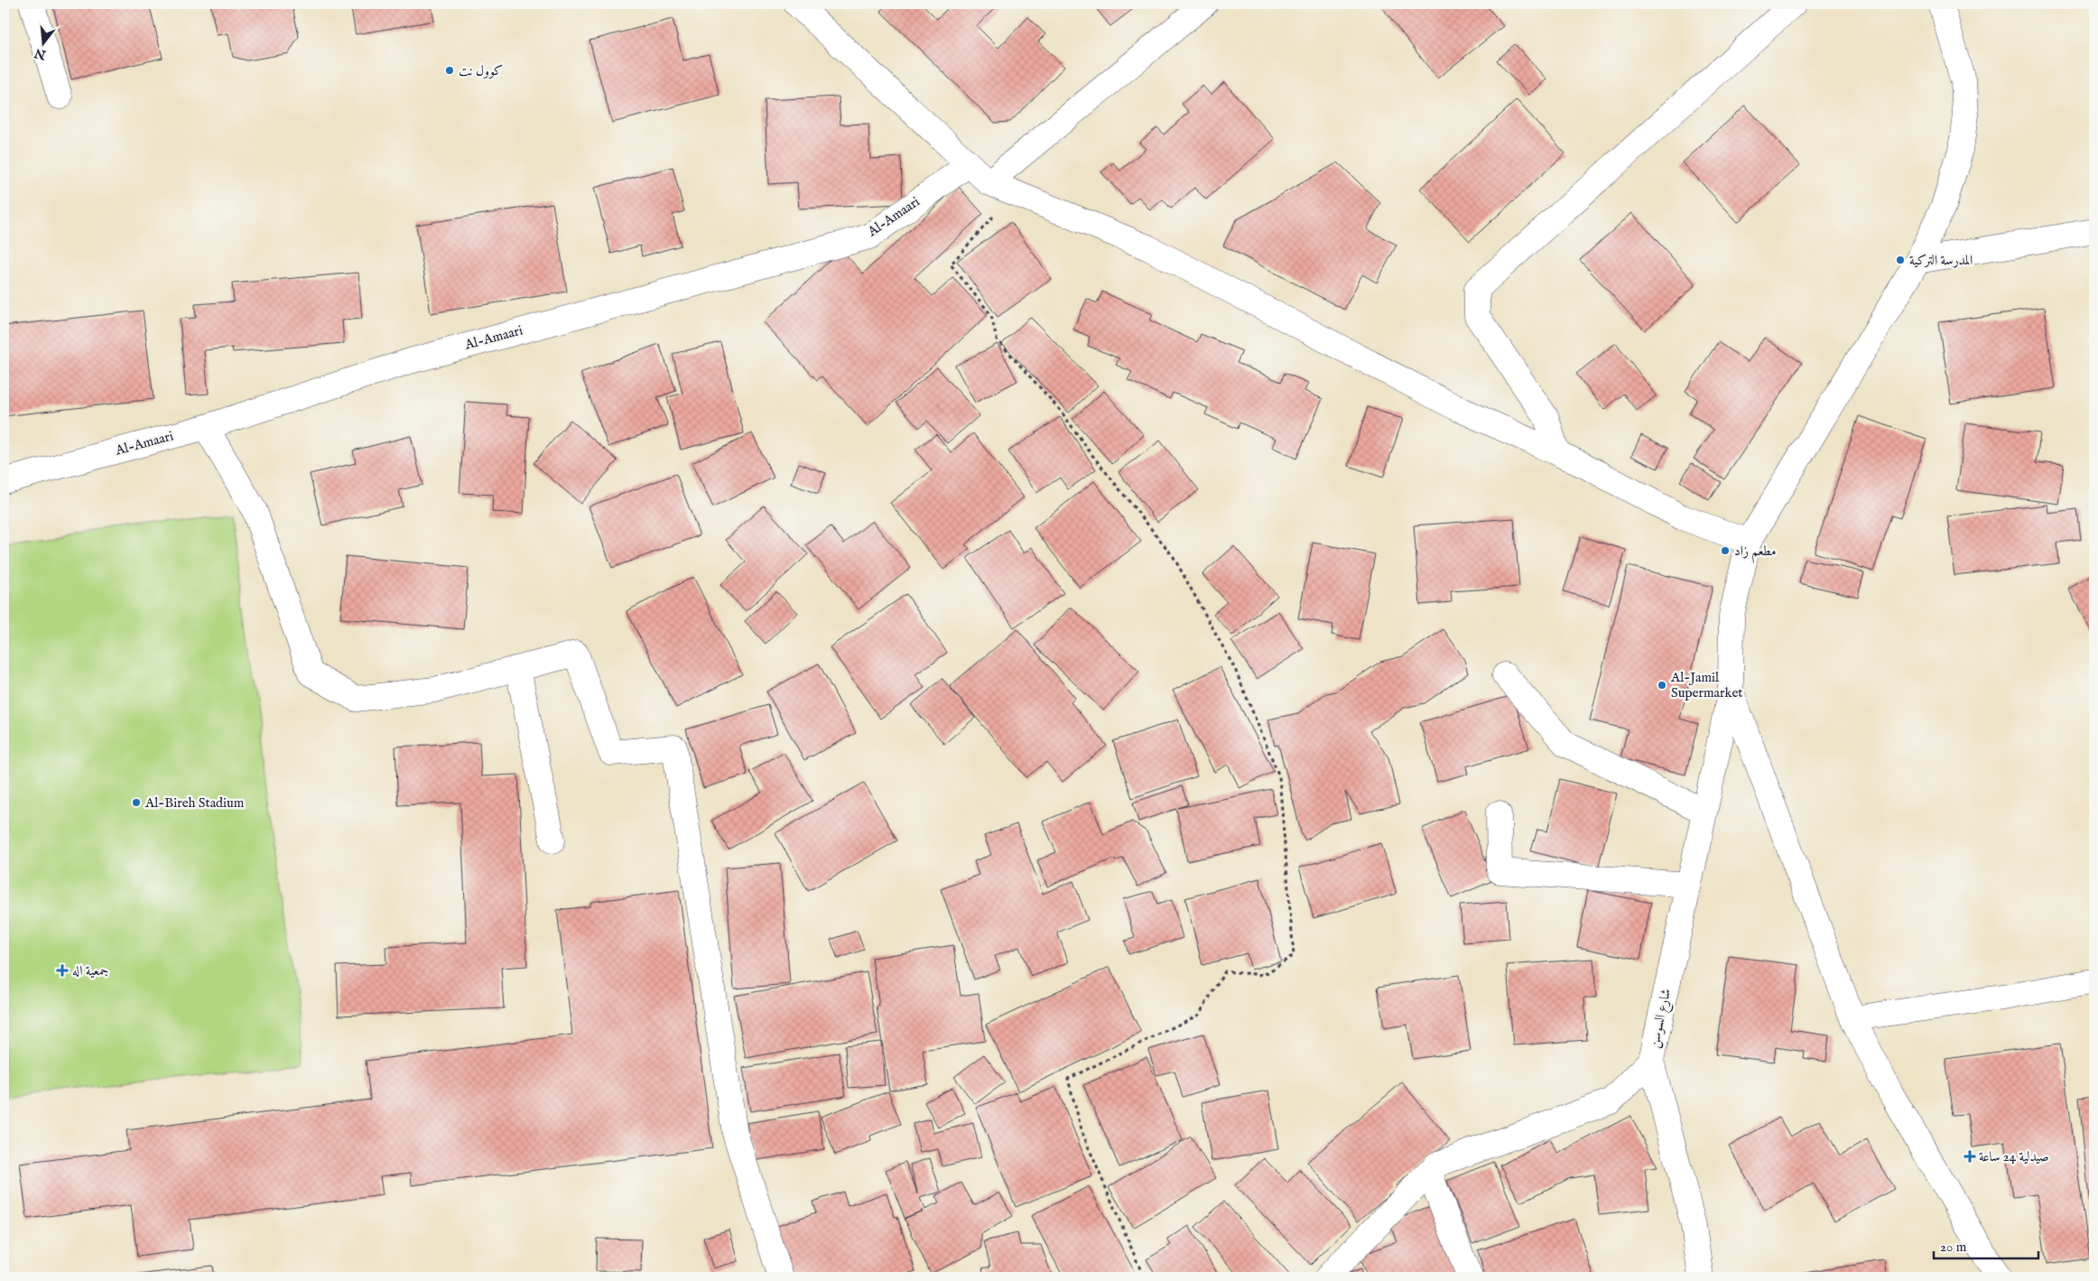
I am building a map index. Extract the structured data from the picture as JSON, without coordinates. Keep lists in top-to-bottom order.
{
  "streets": {
    "street": ["Al-Amaari", "شارع السوسن"]
  },
  "places": {
    "other": [
      "كوول نت",
      "المدرسة التركية",
      "مطعم زاد",
      "Al-Jamil Supermarket",
      "Al-Bireh Stadium"
    ],
    "health": ["جمعية اله", "صيدلية 24 ساعة"]
  },
  "scale_bar": "20 m",
  "north": "bottom"
}
